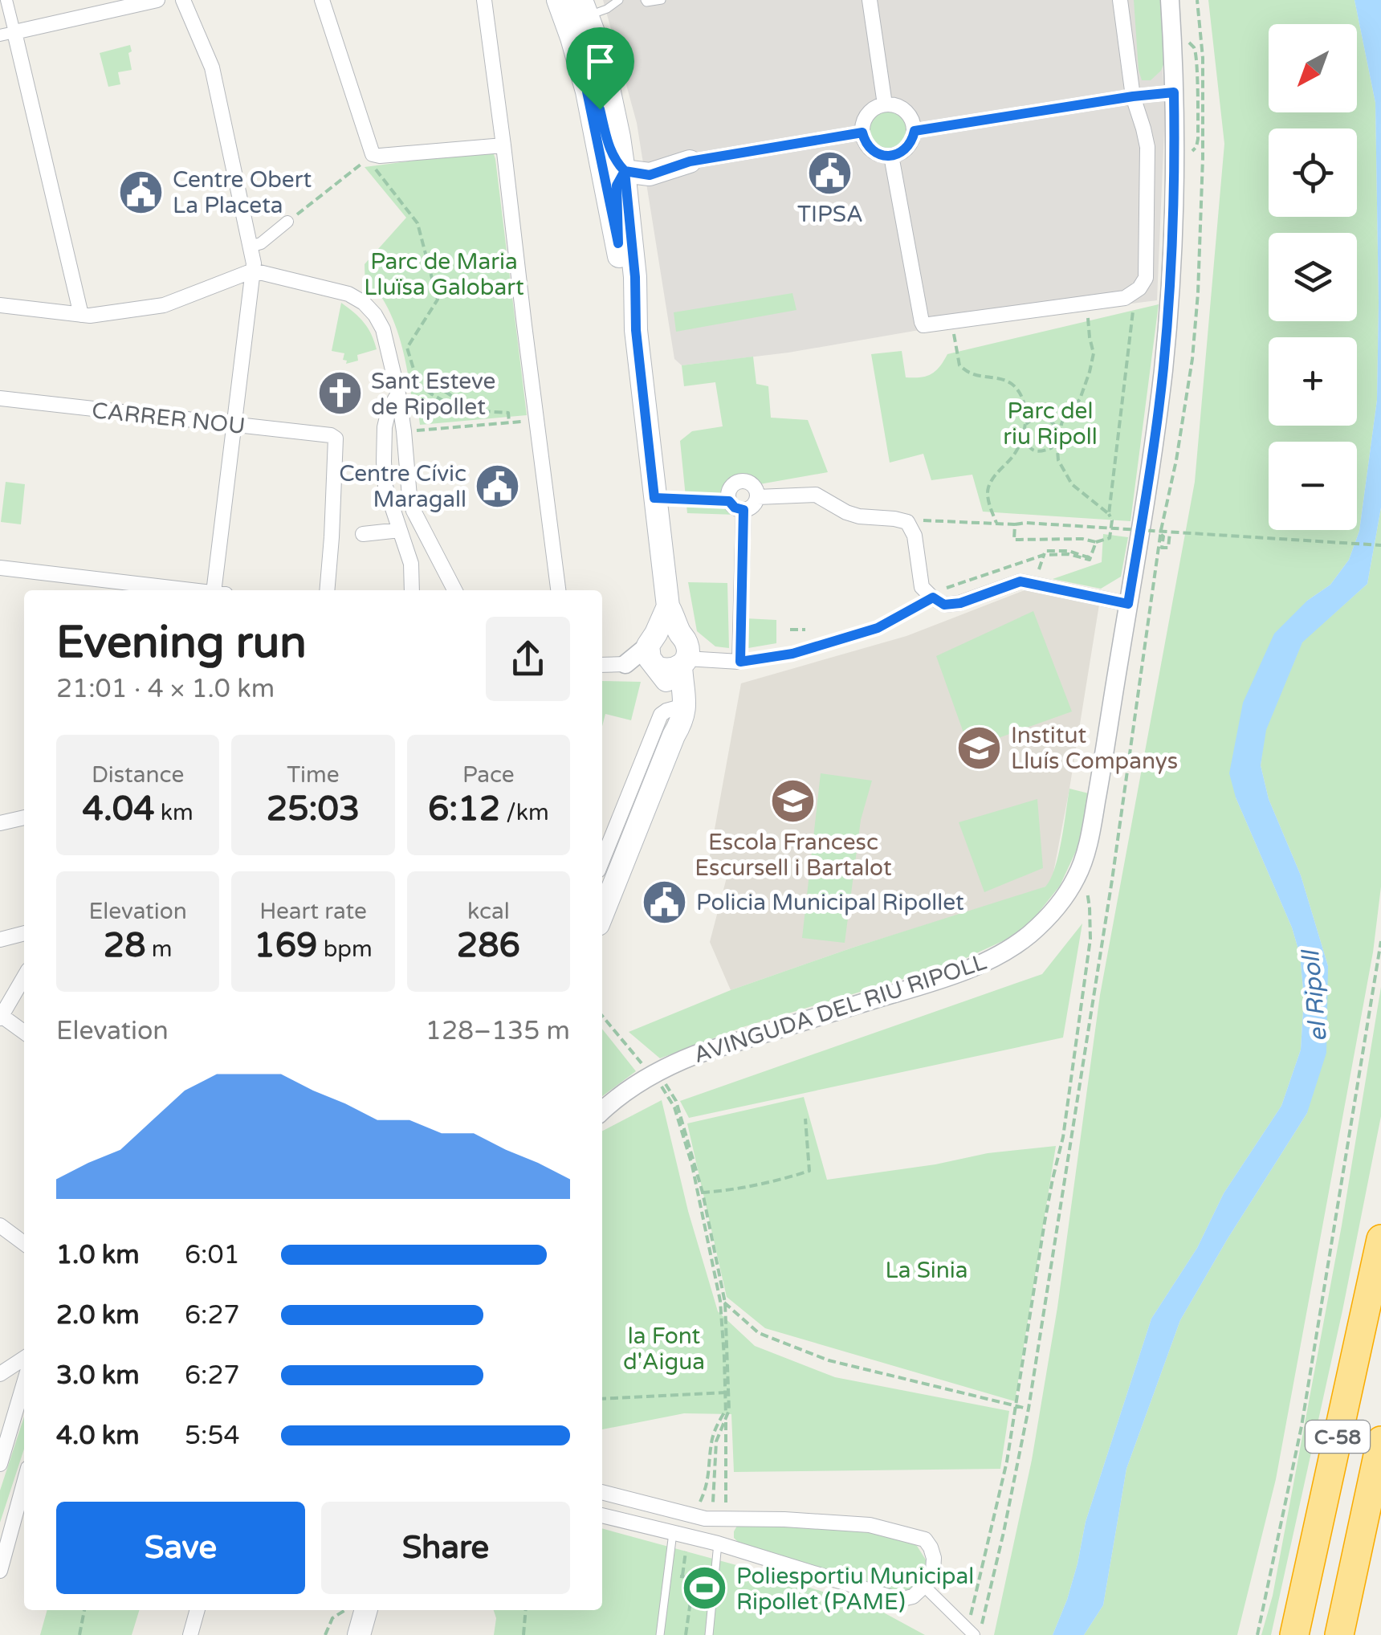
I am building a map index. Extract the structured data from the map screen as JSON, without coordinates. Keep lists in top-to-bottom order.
{
  "streets": {
    "highway": ["C-58"],
    "street": ["CARRER NOU", "AVINGUDA DEL RIU RIPOLL"]
  },
  "water": ["el Ripoll"],
  "parks": [
    "Parc de Maria Lluïsa Galobart",
    "Parc del riu Ripoll",
    "La Sinia",
    "la Font d'Aigua"
  ],
  "places": {
    "public building": [
      "TIPSA",
      "Centre Obert La Placeta",
      "Centre Cívic Maragall",
      "Policia Municipal Ripollet"
    ],
    "church": ["Sant Esteve de Ripollet"],
    "school or university": ["Institut Lluís Companys", "Escola Francesc Escursell i Bartalot"],
    "sports": ["Poliesportiu Municipal Ripollet (PAME)"]
  },
  "north": "bottom left",
  "page": {
    "map_buttons": ["+", "−"],
    "heading": ["Evening run", "21:01 · 4 × 1.0 km"],
    "stats": [
      ["Distance", "4.04 km"],
      ["Time", "25:03"],
      ["Pace", "6:12 /km"],
      ["Elevation", "28 m"],
      ["Heart rate", "169 bpm"],
      ["kcal", "286"]
    ],
    "chart": ["Elevation", "128–135 m"],
    "list": [
      {
        "name": "1.0 km",
        "note": "6:01"
      },
      {
        "name": "2.0 km",
        "note": "6:27"
      },
      {
        "name": "3.0 km",
        "note": "6:27"
      },
      {
        "name": "4.0 km",
        "note": "5:54"
      }
    ],
    "buttons": ["Save", "Share"]
  }
}
